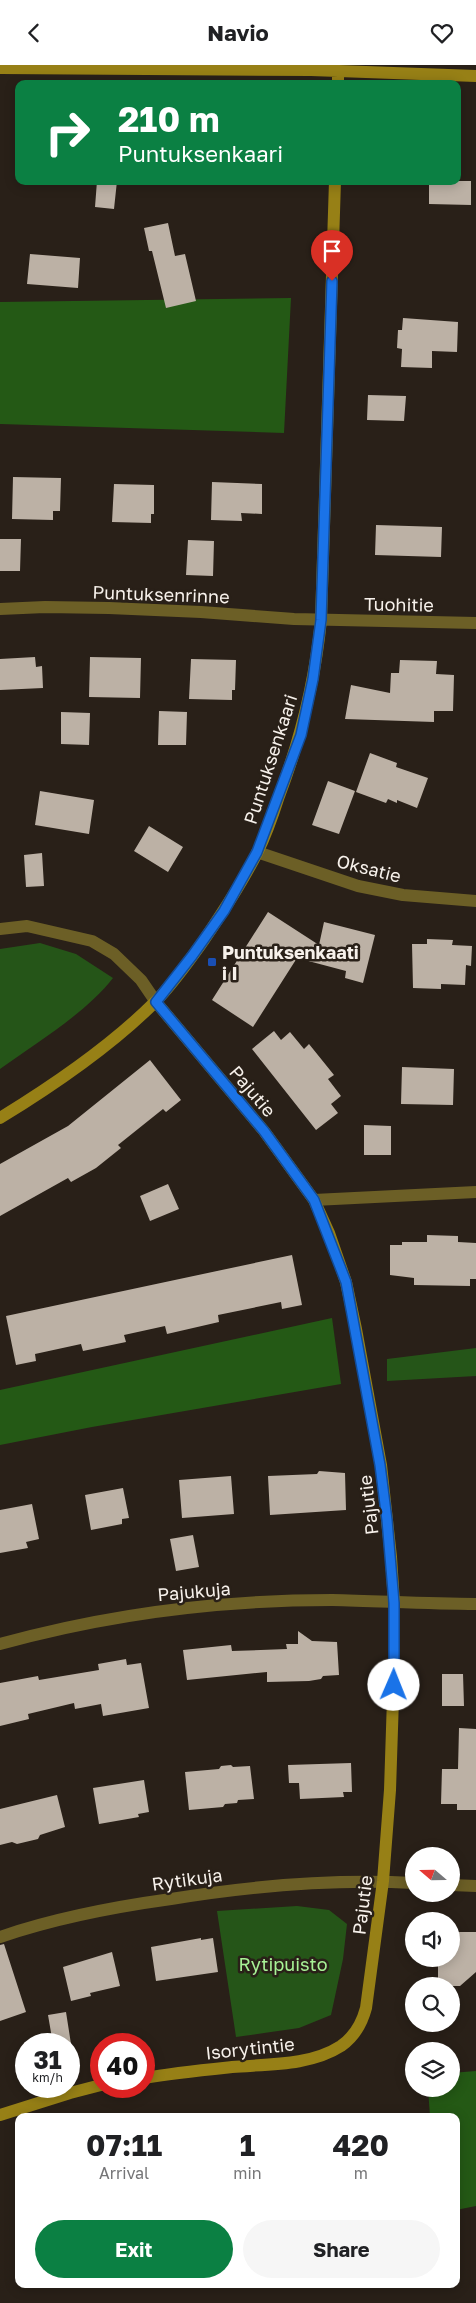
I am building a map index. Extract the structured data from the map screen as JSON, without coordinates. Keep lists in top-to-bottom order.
{
  "streets": {
    "street": [
      "Puntuksenrinne",
      "Tuohitie",
      "Puntuksenkaari",
      "Oksatie",
      "Pajutie",
      "Pajukuja",
      "Rytikuja",
      "Isorytintie"
    ]
  },
  "crossings": [
    ["Puntuksenrinne", "Tuohitie"],
    ["Puntuksenrinne", "Puntuksenkaari"],
    ["Tuohitie", "Puntuksenkaari"],
    ["Puntuksenkaari", "Oksatie"],
    ["Puntuksenkaari", "Pajutie"],
    ["Pajutie", "Pajukuja"],
    ["Pajutie", "Rytikuja"],
    ["Pajutie", "Isorytintie"]
  ],
  "parks": ["Rytipuisto"],
  "places": {
    "transit": ["Puntuksenkaati i I"]
  },
  "north": "left",
  "page": {
    "header": "Navio",
    "turn": ["210 m", "Puntuksenkaari"],
    "speed": "31 km/h",
    "limit": "40",
    "eta": [
      "07:11",
      "Arrival",
      "1",
      "min",
      "420",
      "m"
    ],
    "buttons": ["Exit", "Share"]
  }
}
